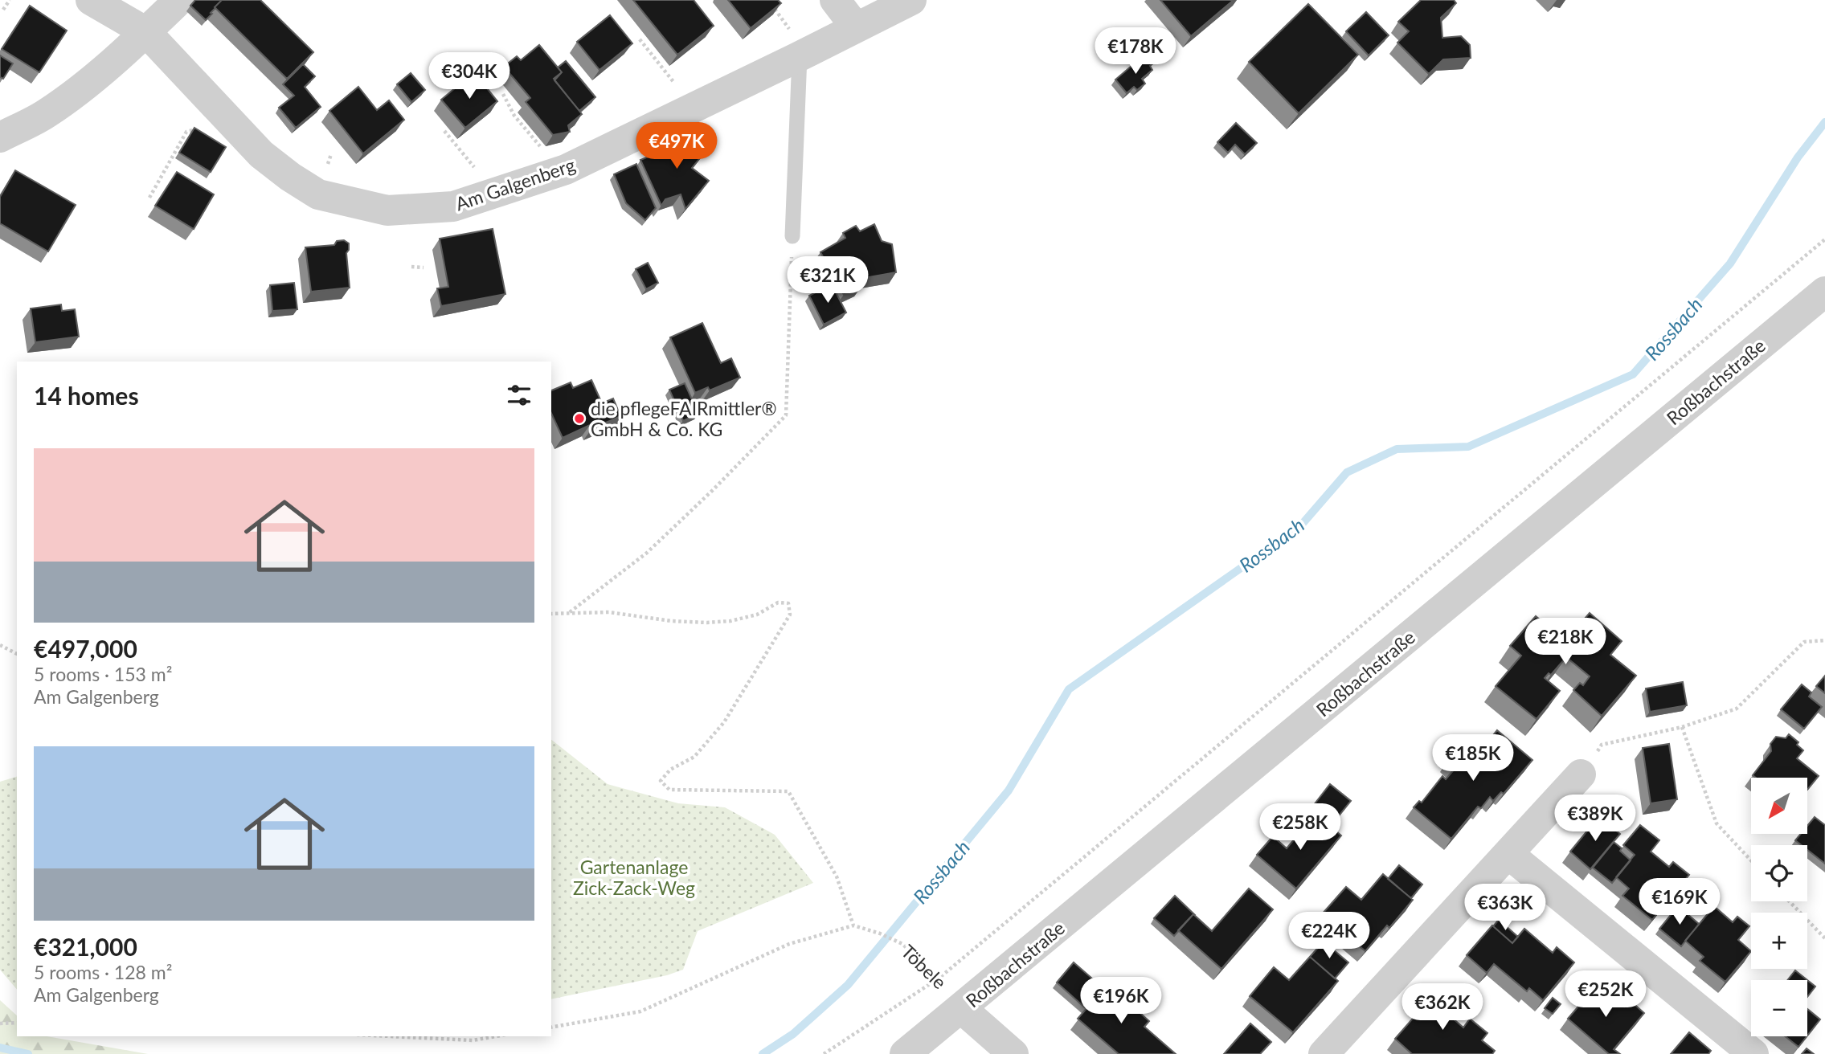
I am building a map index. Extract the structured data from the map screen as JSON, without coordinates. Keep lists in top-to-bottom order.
{
  "streets": {
    "street": ["Am Galgenberg", "Roßbachstraße"],
    "path": ["Töbele"]
  },
  "crossings": [
    ["Roßbachstraße", "Töbele"]
  ],
  "water": ["Rossbach"],
  "parks": ["Gartenanlage Zick-Zack-Weg"],
  "places": ["die pflegeFAIRmittler® GmbH & Co. KG"],
  "north": "bottom left",
  "page": {
    "price": [
      "€178K",
      "€304K",
      "€497K",
      "€321K",
      "€218K",
      "€185K",
      "€389K",
      "€258K",
      "€169K",
      "€363K",
      "€224K",
      "€252K",
      "€196K",
      "€362K"
    ],
    "heading": "14 homes",
    "list": [
      {
        "name": "€497,000",
        "note": "5 rooms · 153 m² · Am Galgenberg"
      },
      {
        "name": "€321,000",
        "note": "5 rooms · 128 m² · Am Galgenberg"
      }
    ],
    "map_buttons": ["+", "−"]
  }
}
